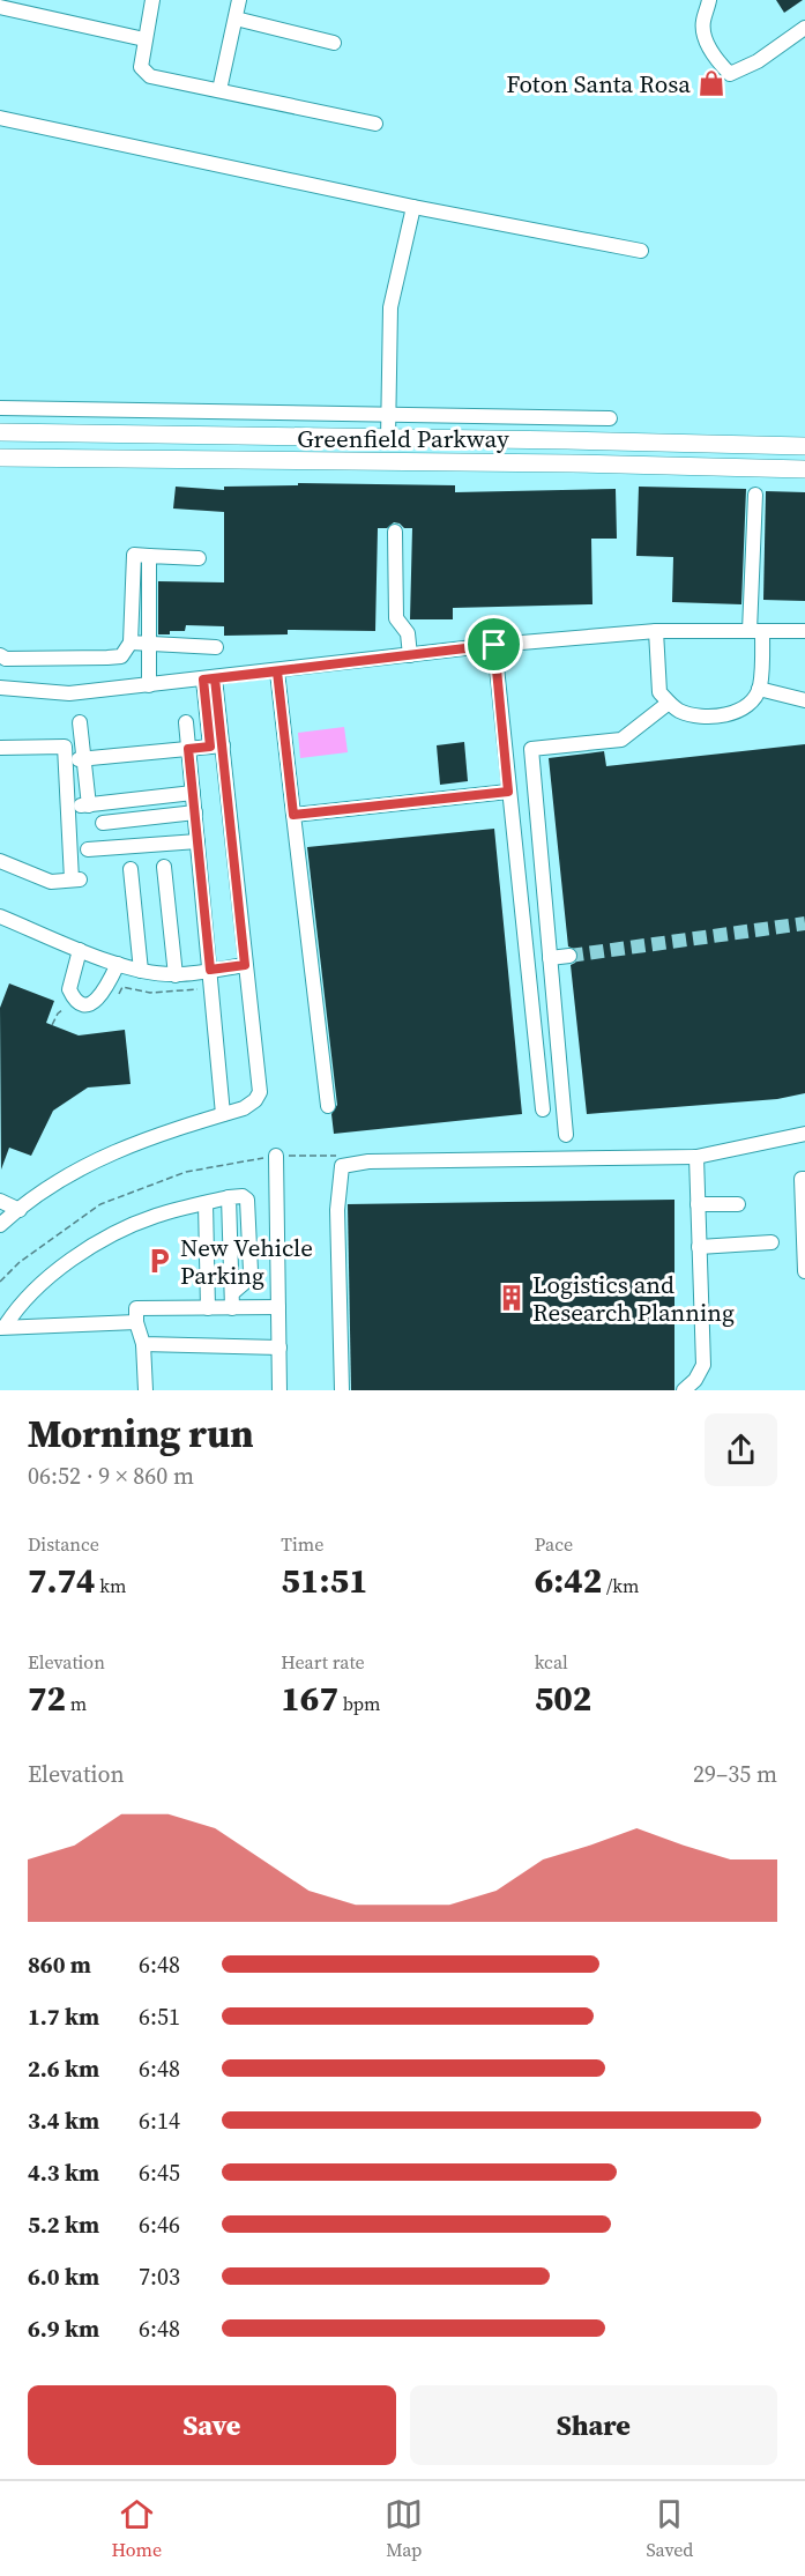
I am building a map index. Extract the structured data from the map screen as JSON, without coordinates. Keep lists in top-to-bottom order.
{
  "streets": {
    "main road": ["Greenfield Parkway"]
  },
  "places": {
    "shop": ["Foton Santa Rosa"],
    "parking": ["New Vehicle Parking"],
    "building": ["Logistics and Research Planning"]
  },
  "page": {
    "heading": ["Morning run", "06:52 · 9 × 860 m"],
    "stats": [
      ["Distance", "7.74 km"],
      ["Time", "51:51"],
      ["Pace", "6:42 /km"],
      ["Elevation", "72 m"],
      ["Heart rate", "167 bpm"],
      ["kcal", "502"]
    ],
    "chart": ["Elevation", "29–35 m"],
    "list": [
      {
        "name": "860 m",
        "note": "6:48"
      },
      {
        "name": "1.7 km",
        "note": "6:51"
      },
      {
        "name": "2.6 km",
        "note": "6:48"
      },
      {
        "name": "3.4 km",
        "note": "6:14"
      },
      {
        "name": "4.3 km",
        "note": "6:45"
      },
      {
        "name": "5.2 km",
        "note": "6:46"
      },
      {
        "name": "6.0 km",
        "note": "7:03"
      },
      {
        "name": "6.9 km",
        "note": "6:48"
      }
    ],
    "buttons": ["Save", "Share"],
    "tabs": ["Home", "Map", "Saved"]
  }
}
